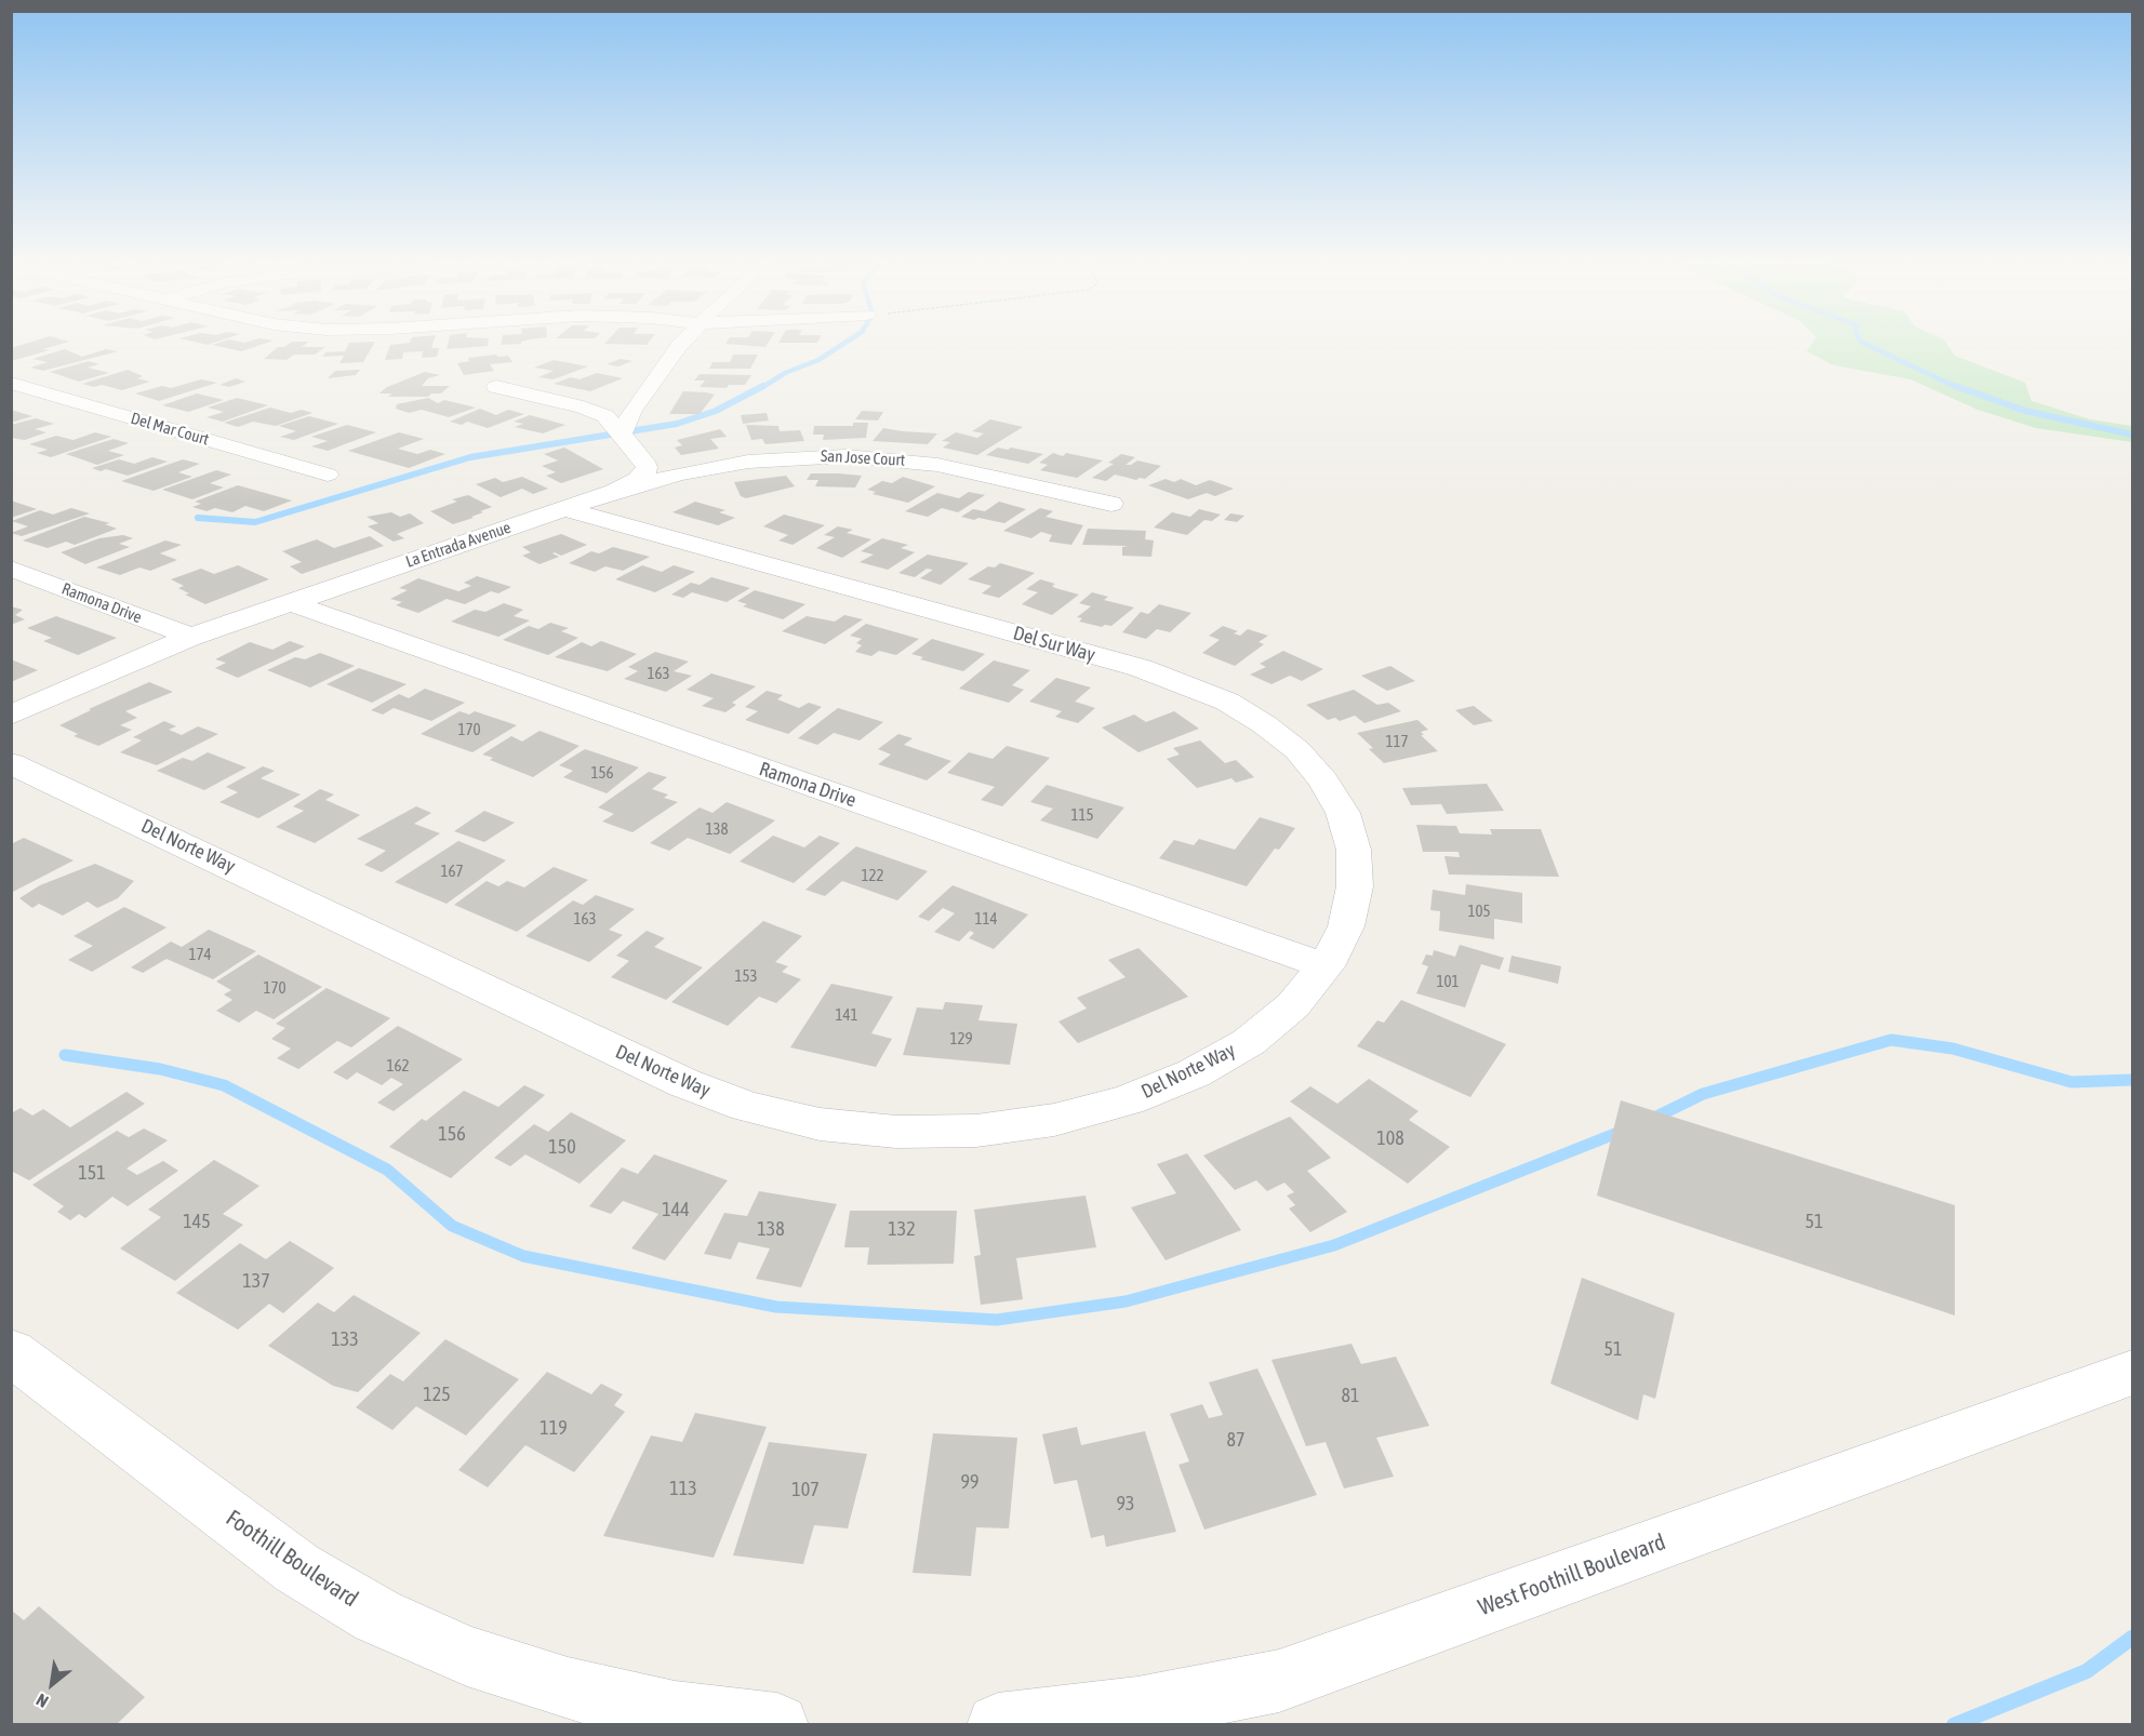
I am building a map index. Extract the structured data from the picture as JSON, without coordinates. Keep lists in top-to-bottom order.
{
  "streets": {
    "street": [
      "Del Mar Court",
      "San Jose Court",
      "La Entrada Avenue",
      "Ramona Drive",
      "Del Sur Way",
      "Del Norte Way",
      "Foothill Boulevard",
      "West Foothill Boulevard"
    ]
  },
  "crossings": [
    ["San Jose Court", "La Entrada Avenue"],
    ["La Entrada Avenue", "Ramona Drive"],
    ["La Entrada Avenue", "Del Sur Way"],
    ["Ramona Drive", "Del Sur Way"],
    ["Ramona Drive", "Del Norte Way"],
    ["Del Sur Way", "Del Norte Way"]
  ],
  "house_numbers": [
    "163",
    "170",
    "117",
    "156",
    "115",
    "138",
    "167",
    "122",
    "105",
    "163",
    "114",
    "174",
    "153",
    "101",
    "170",
    "141",
    "129",
    "162",
    "156",
    "108",
    "150",
    "151",
    "144",
    "145",
    "51",
    "138",
    "132",
    "137",
    "133",
    "51",
    "125",
    "81",
    "119",
    "87",
    "99",
    "113",
    "107",
    "93"
  ],
  "north": "bottom left"
}
